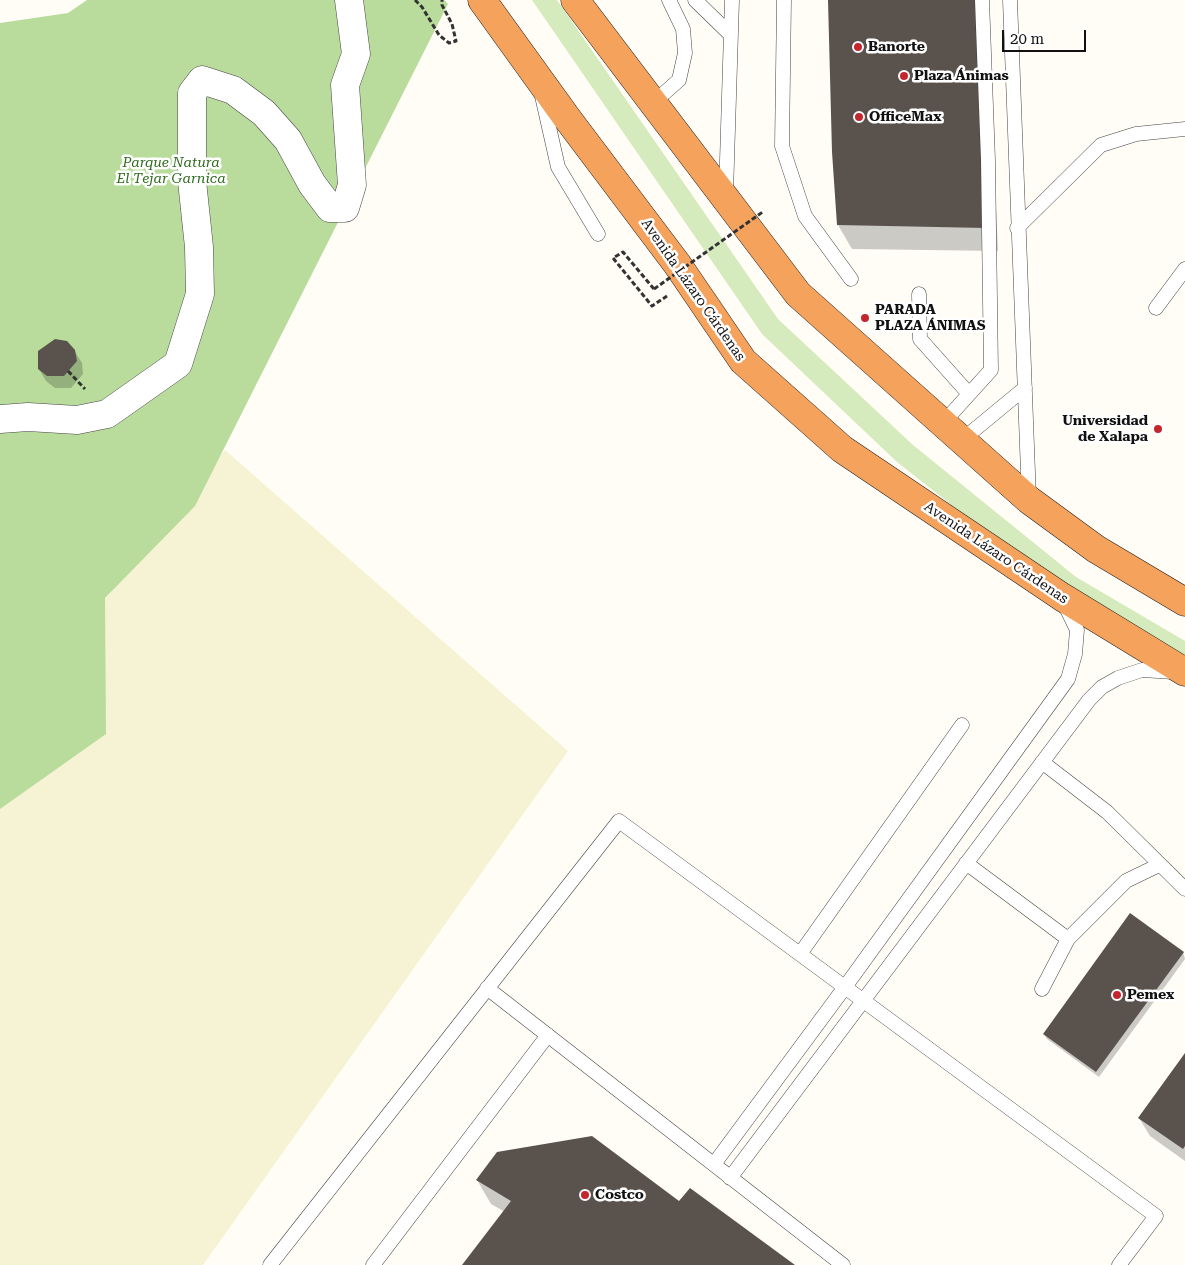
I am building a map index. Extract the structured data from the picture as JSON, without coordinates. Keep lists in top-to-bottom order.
{
  "streets": {
    "highway": ["Avenida Lázaro Cárdenas"]
  },
  "parks": ["Parque Natura El Tejar Garnica"],
  "places": [
    "Banorte",
    "Plaza Ánimas",
    "OfficeMax",
    "PARADA PLAZA ÁNIMAS",
    "Universidad de Xalapa",
    "Pemex",
    "Costco"
  ],
  "scale_bar": "20 m"
}
